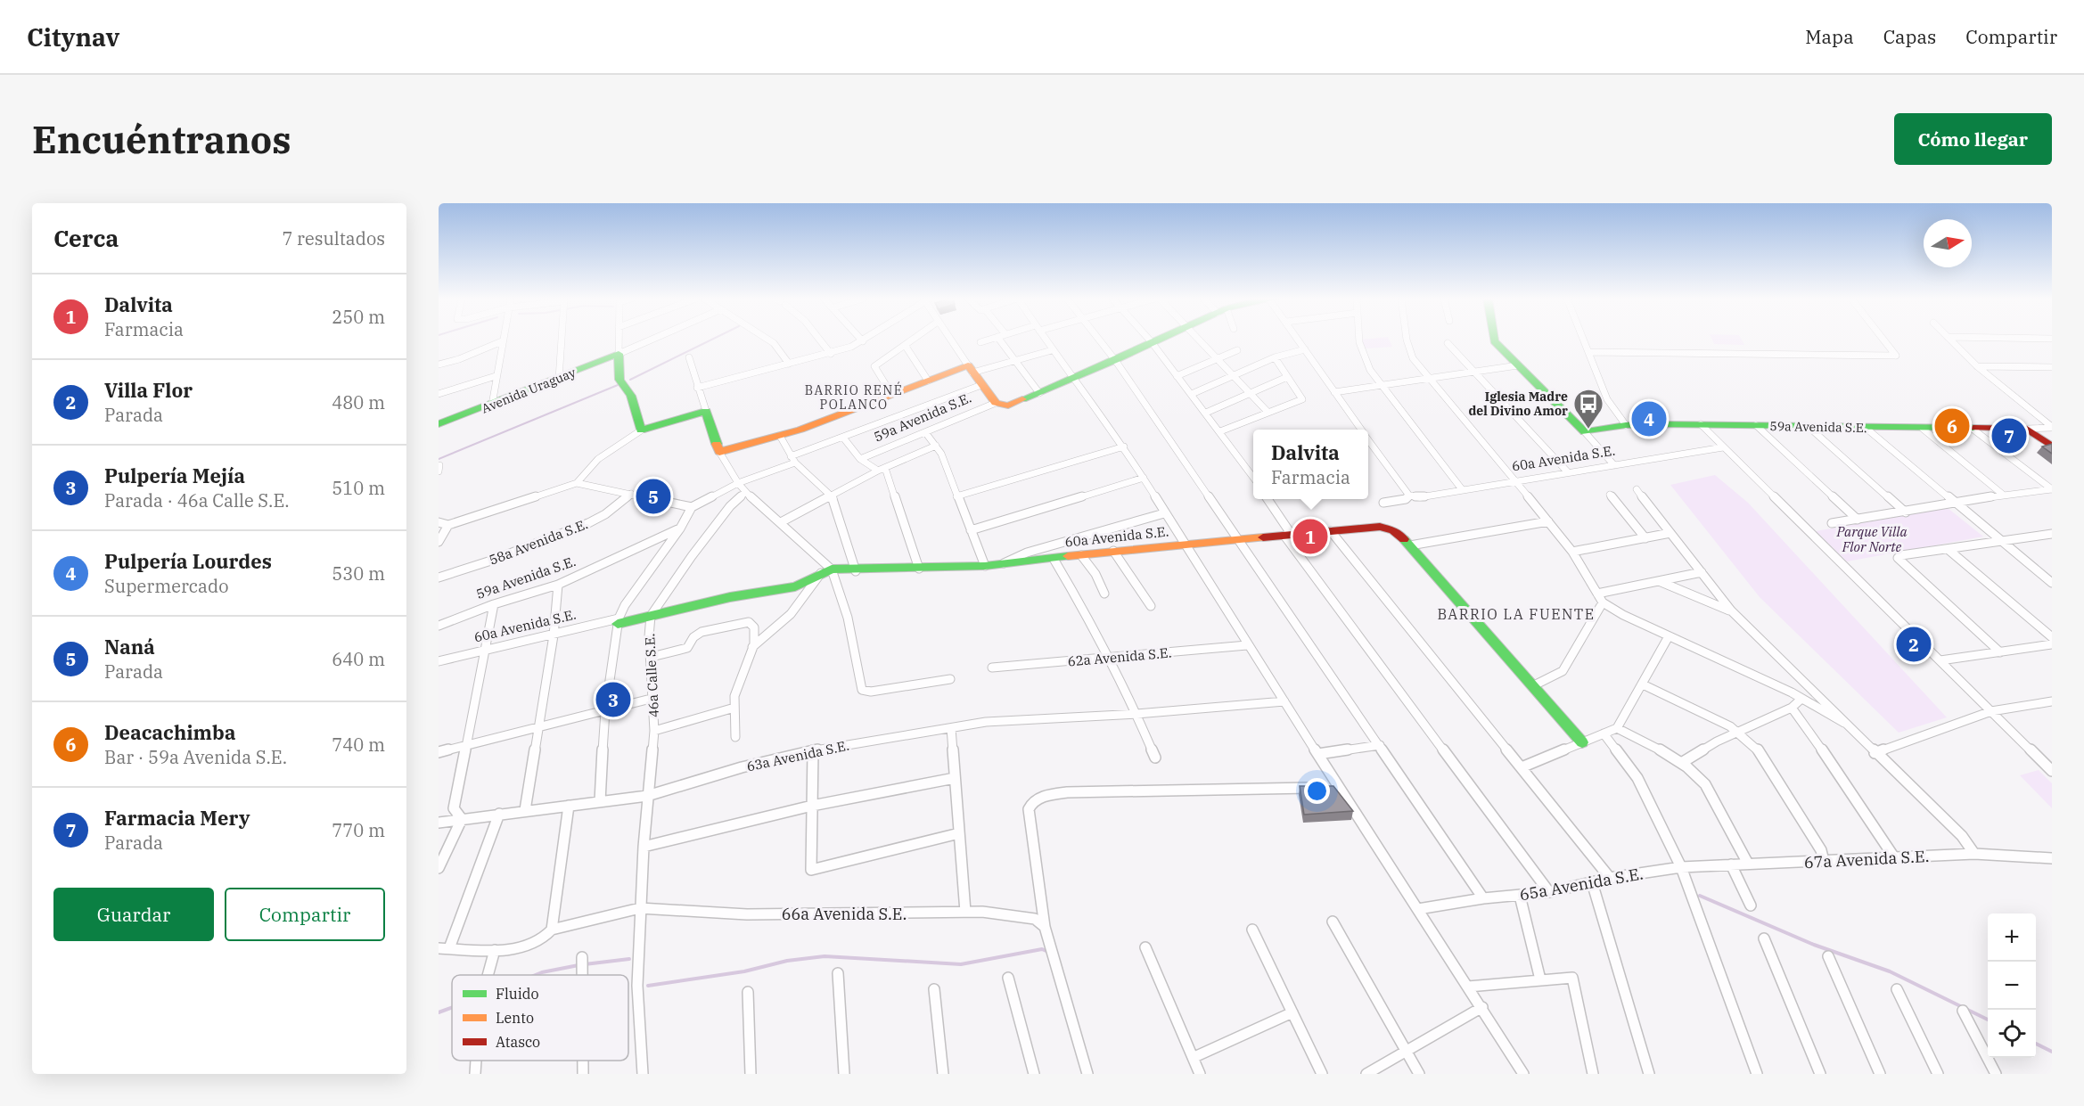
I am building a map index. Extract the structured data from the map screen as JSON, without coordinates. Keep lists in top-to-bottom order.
{
  "streets": {
    "street": [
      "Avenida Uraguay",
      "59a Avenida S.E.",
      "60a Avenida S.E.",
      "58a Avenida S.E.",
      "62a Avenida S.E.",
      "46a Calle S.E.",
      "63a Avenida S.E.",
      "67a Avenida S.E.",
      "65a Avenida S.E.",
      "66a Avenida S.E."
    ]
  },
  "crossings": [
    ["46a Calle S.E.", "63a Avenida S.E."],
    ["46a Calle S.E.", "66a Avenida S.E."],
    ["67a Avenida S.E.", "65a Avenida S.E."]
  ],
  "districts": ["BARRIO RENÉ POLANCO", "BARRIO LA FUENTE"],
  "parks": ["Parque Villa Flor Norte"],
  "places": {
    "bus stop": ["Iglesia Madre del Divino Amor"]
  },
  "legend": ["Fluido", "Lento", "Atasco"],
  "north": "right",
  "page": {
    "header": "Citynav",
    "nav": ["Mapa", "Capas", "Compartir"],
    "buttons": [
      "Cómo llegar",
      ["Guardar", "Compartir"]
    ],
    "title": "Encuéntranos",
    "heading": ["Cerca", "7 resultados"],
    "list": [
      {
        "mark": "1",
        "name": "Dalvita",
        "note": "Farmacia",
        "value": "250 m"
      },
      {
        "mark": "2",
        "name": "Villa Flor",
        "note": "Parada",
        "value": "480 m"
      },
      {
        "mark": "3",
        "name": "Pulpería Mejía",
        "note": "Parada · 46a Calle S.E.",
        "value": "510 m"
      },
      {
        "mark": "4",
        "name": "Pulpería Lourdes",
        "note": "Supermercado",
        "value": "530 m"
      },
      {
        "mark": "5",
        "name": "Naná",
        "note": "Parada",
        "value": "640 m"
      },
      {
        "mark": "6",
        "name": "Deacachimba",
        "note": "Bar · 59a Avenida S.E.",
        "value": "740 m"
      },
      {
        "mark": "7",
        "name": "Farmacia Mery",
        "note": "Parada",
        "value": "770 m"
      }
    ],
    "pins": [
      "4",
      "6",
      "7",
      "5",
      "1",
      "2",
      "3"
    ],
    "popup": ["Dalvita", "Farmacia"],
    "map_buttons": ["+", "−"]
  }
}
